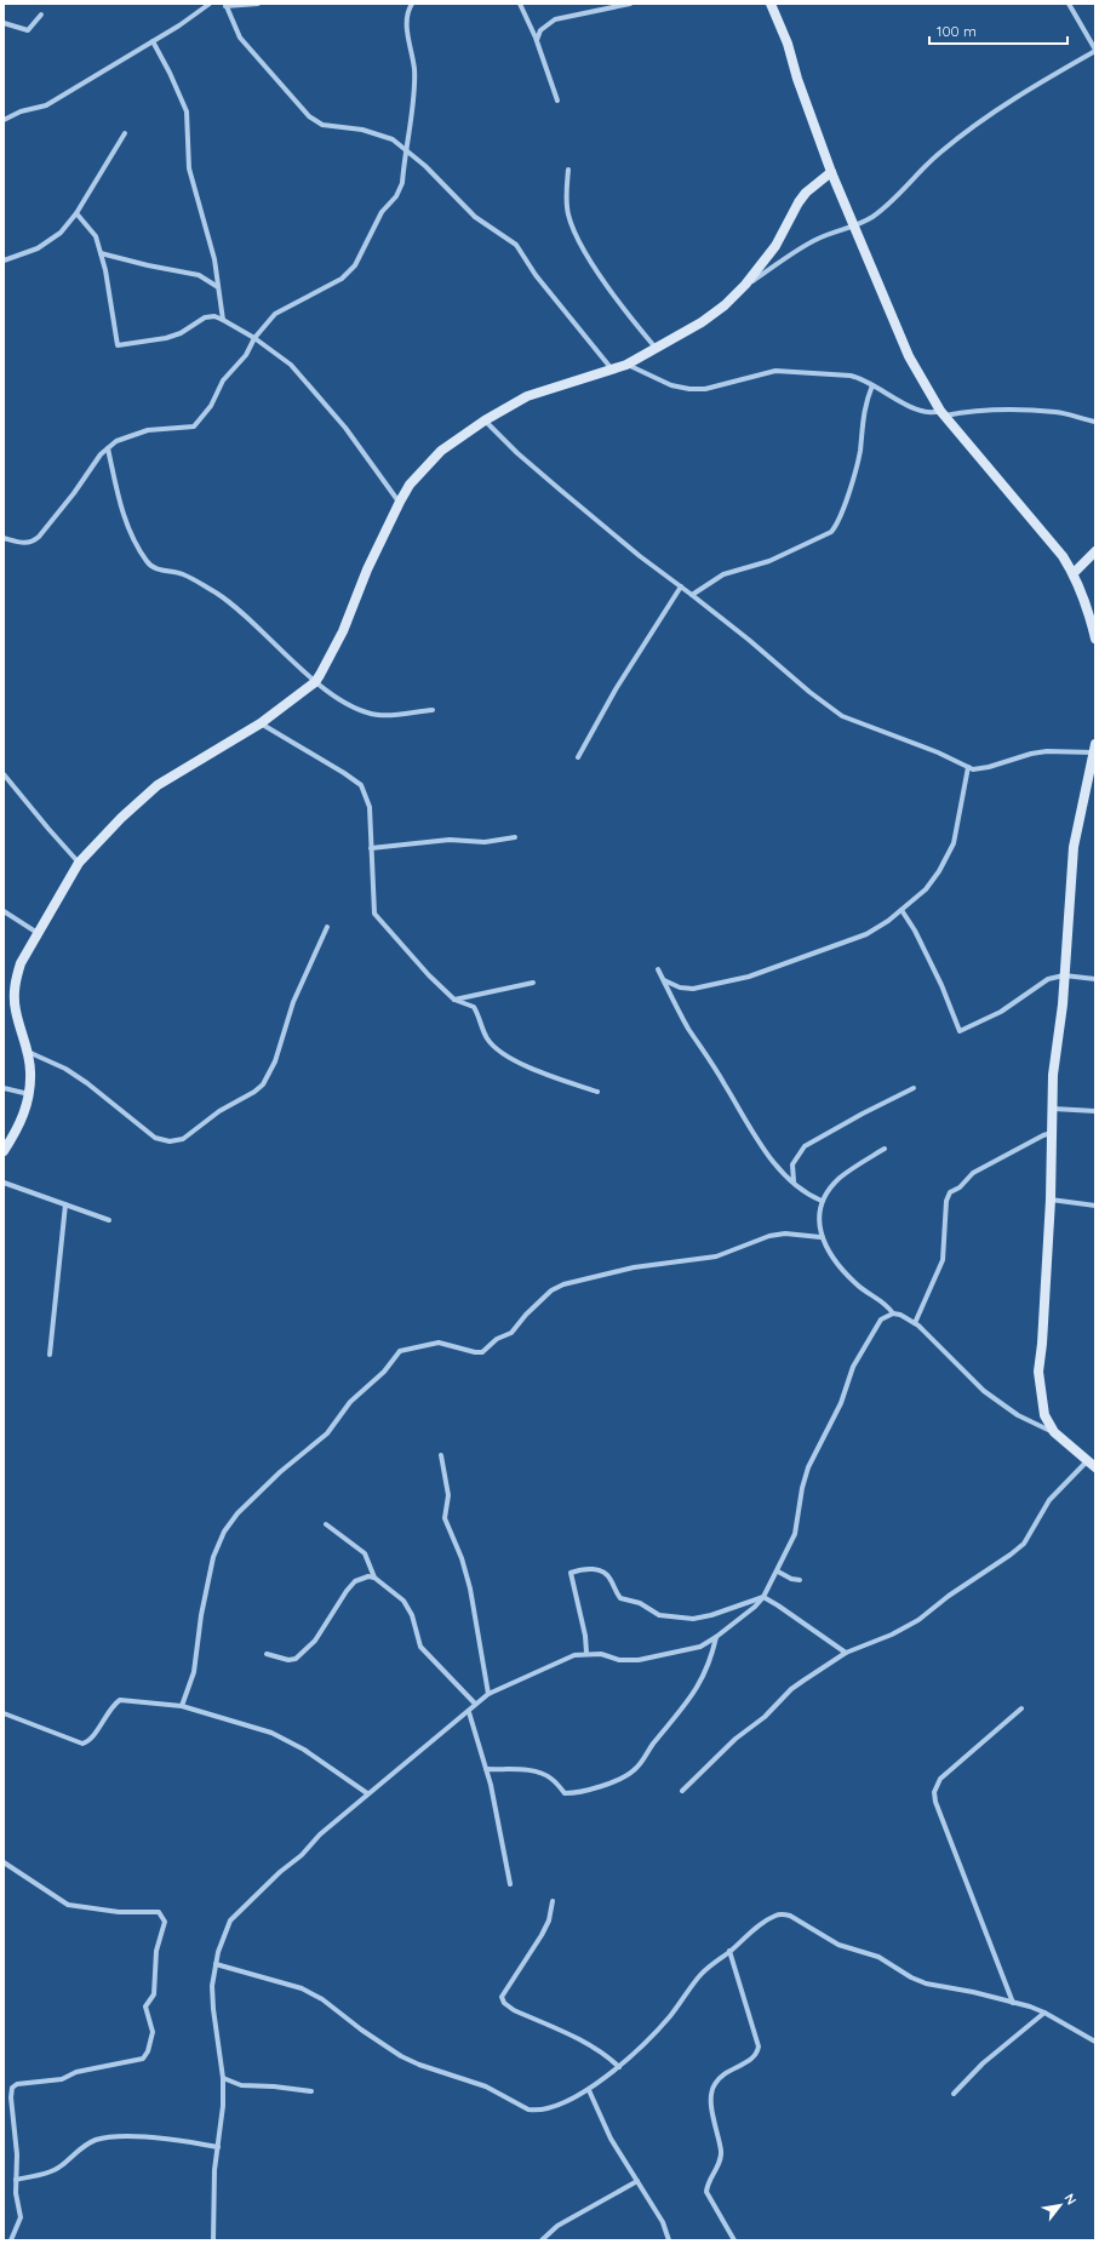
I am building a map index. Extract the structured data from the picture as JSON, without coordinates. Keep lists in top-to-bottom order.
{
  "scale_bar": "100 m",
  "north": "top right"
}
